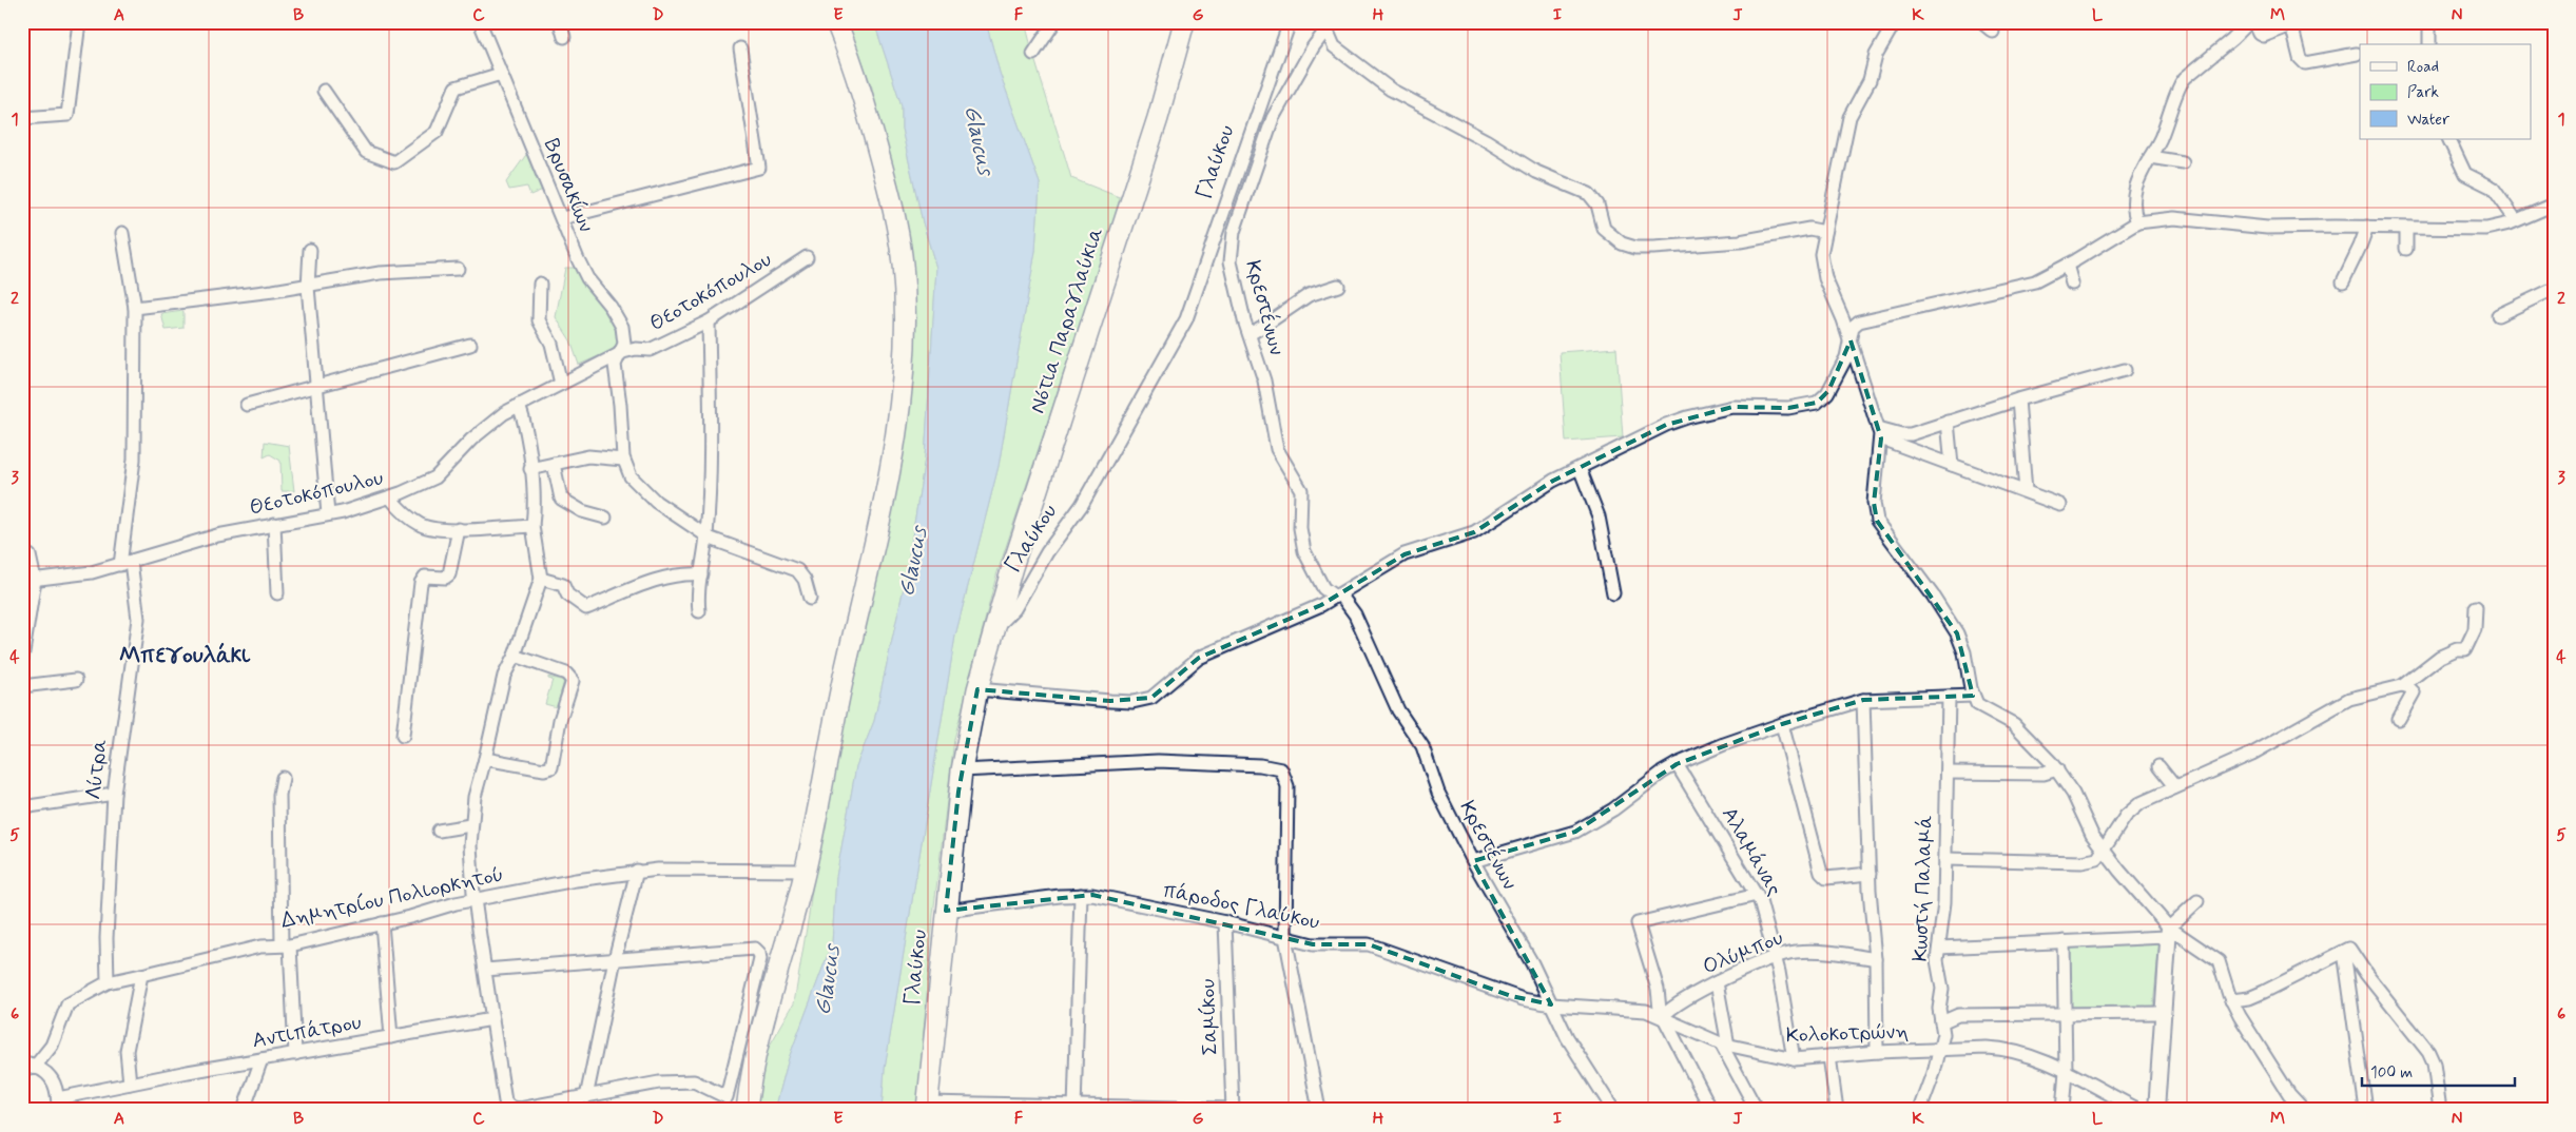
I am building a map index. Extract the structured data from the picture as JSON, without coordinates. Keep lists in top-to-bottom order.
{
  "streets": {
    "main road": ["Γλαύκου", "Νότια Παραγλαύκια"],
    "street": [
      "Βρυσακίων",
      "Θεοτοκόπουλου",
      "Κρεστένων",
      "Λύτρα",
      "Αλαμάνας",
      "Κωστή Παλαμά",
      "Δημητρίου Πολιορκητού",
      "πάροδος Γλαύκου",
      "Ολύμπου",
      "Σαμίκου",
      "Αντιπάτρου",
      "Κολοκοτρώνη"
    ]
  },
  "crossings": [
    ["Γλαύκου", "Νότια Παραγλαύκια"],
    ["Γλαύκου", "πάροδος Γλαύκου"],
    ["Βρυσακίων", "Θεοτοκόπουλου"],
    ["Θεοτοκόπουλου", "Λύτρα"],
    ["Κρεστένων", "πάροδος Γλαύκου"],
    ["Κρεστένων", "Κολοκοτρώνη"],
    ["Λύτρα", "Δημητρίου Πολιορκητού"],
    ["Αλαμάνας", "Ολύμπου"],
    ["Αλαμάνας", "Κολοκοτρώνη"],
    ["Κωστή Παλαμά", "Κολοκοτρώνη"],
    ["πάροδος Γλαύκου", "Σαμίκου"],
    ["πάροδος Γλαύκου", "Κολοκοτρώνη"],
    ["Ολύμπου", "Κολοκοτρώνη"]
  ],
  "districts": ["Μπεγουλάκι"],
  "water": ["Glaucus"],
  "legend": ["Road", "Park", "Water"],
  "scale_bar": "100 m",
  "grid": {
    "columns": [
      "A",
      "B",
      "C",
      "D",
      "E",
      "F",
      "G",
      "H",
      "I",
      "J",
      "K",
      "L",
      "M",
      "N"
    ],
    "rows": [
      "1",
      "2",
      "3",
      "4",
      "5",
      "6"
    ]
  }
}
